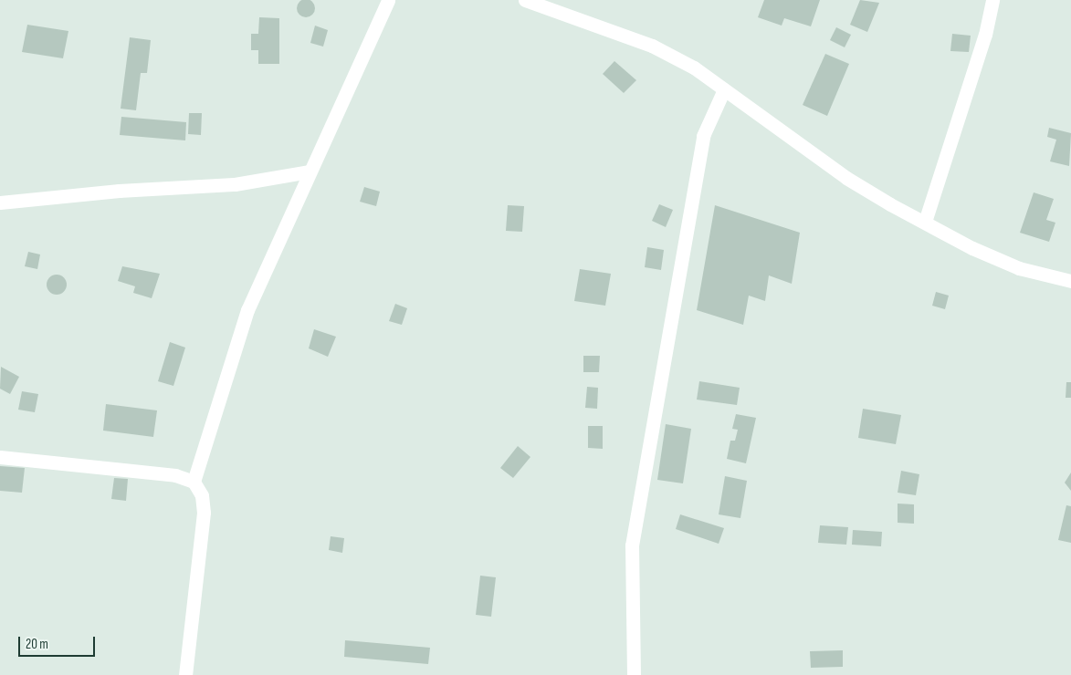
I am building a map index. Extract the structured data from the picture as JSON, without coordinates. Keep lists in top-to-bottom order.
{
  "scale_bar": "20 m"
}
